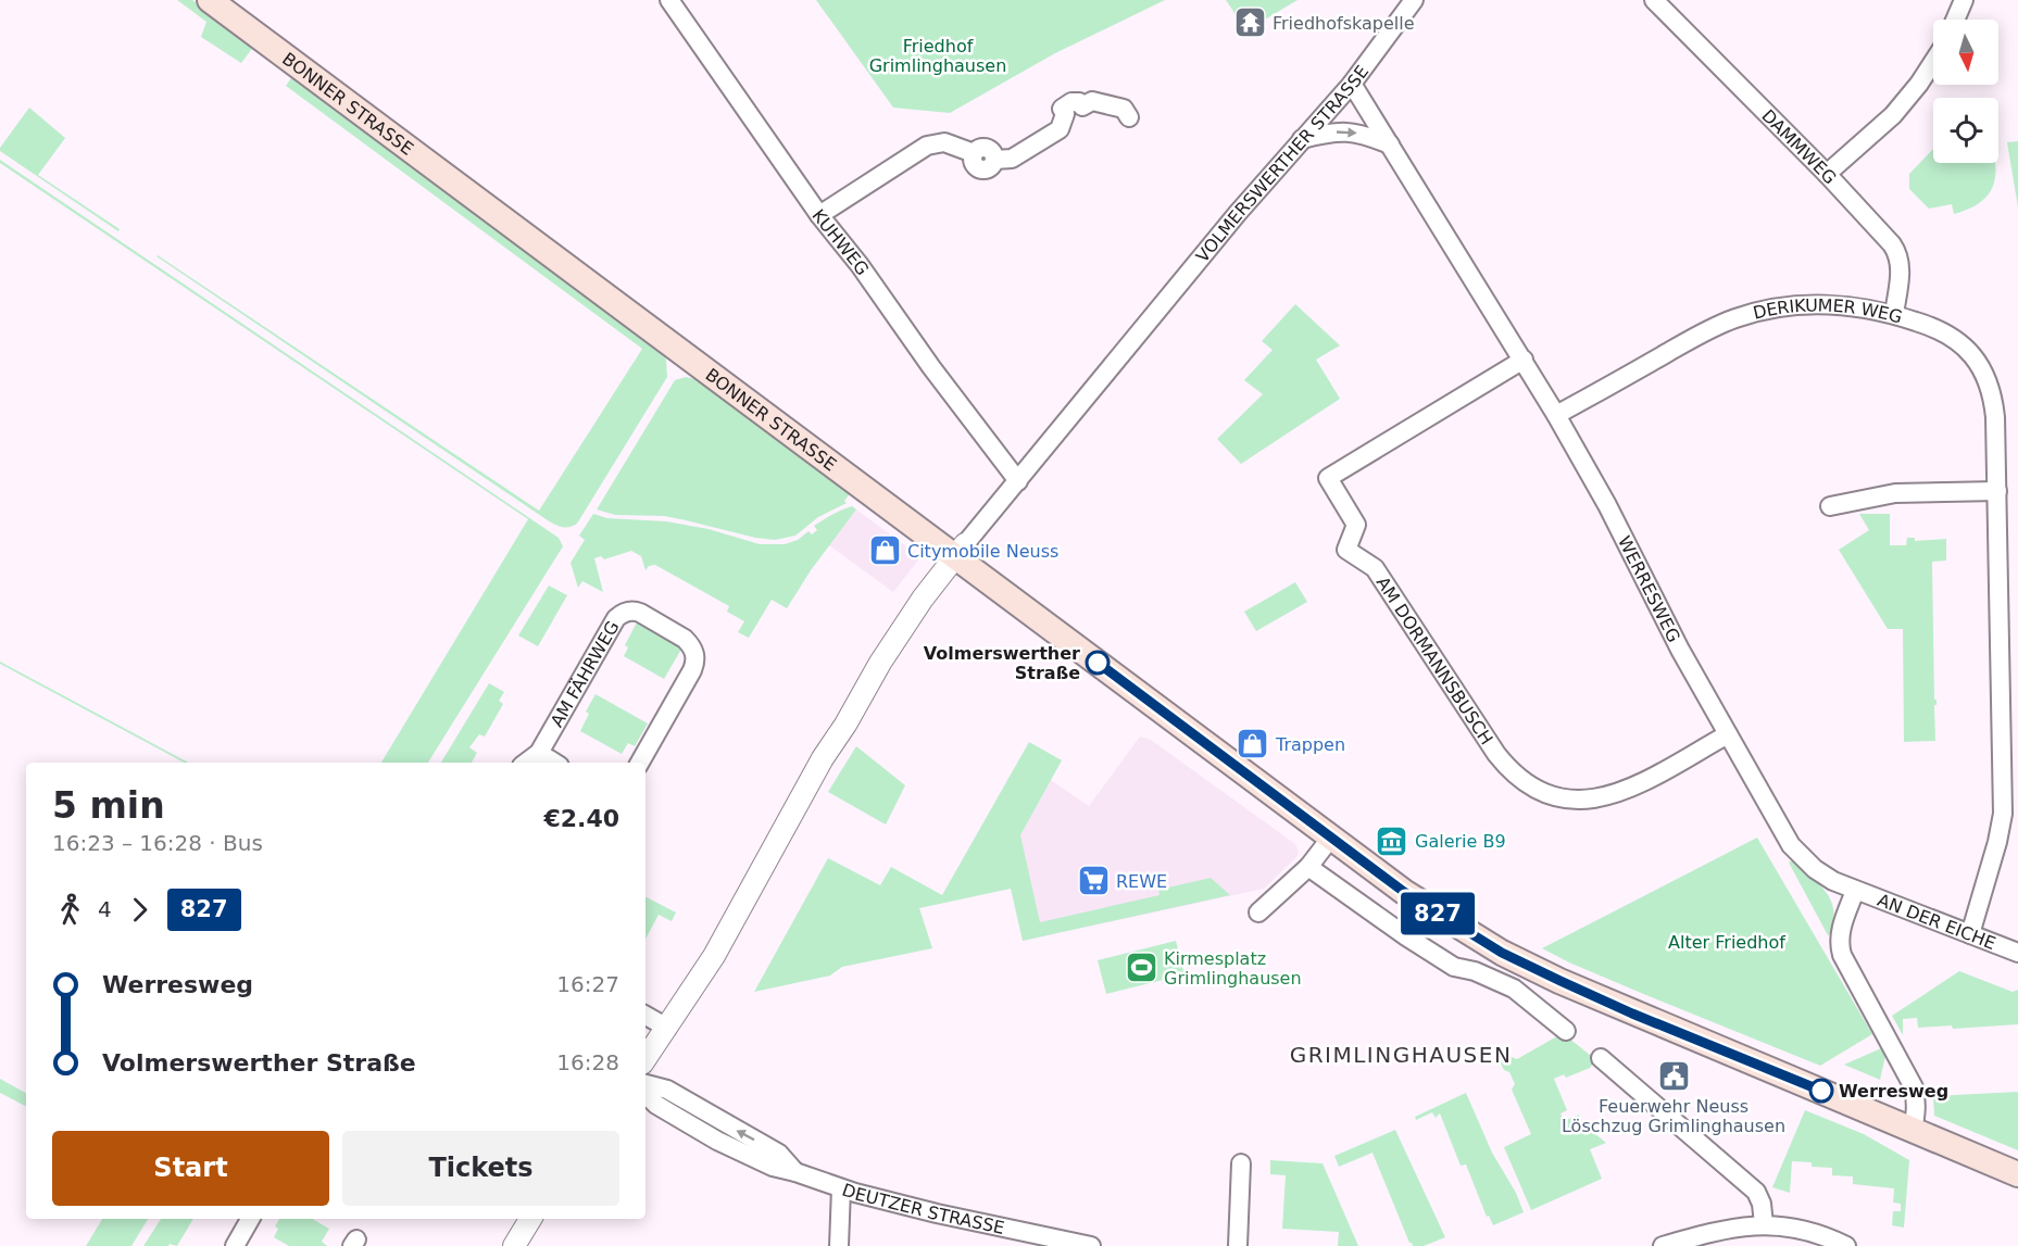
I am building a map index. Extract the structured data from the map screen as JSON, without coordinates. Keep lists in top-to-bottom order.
{
  "streets": {
    "main road": ["BONNER STRASSE"],
    "street": [
      "DAMMWEG",
      "VOLMERSWERTHER STRASSE",
      "KUHWEG",
      "DERIKUMER WEG",
      "WERRESWEG",
      "AM DORMANNSBUSCH",
      "AM FÄHRWEG",
      "AN DER EICHE",
      "DEUTZER STRASSE"
    ]
  },
  "crossings": [
    ["BONNER STRASSE", "VOLMERSWERTHER STRASSE"],
    ["DAMMWEG", "DERIKUMER WEG"],
    ["VOLMERSWERTHER STRASSE", "KUHWEG"],
    ["VOLMERSWERTHER STRASSE", "WERRESWEG"],
    ["DERIKUMER WEG", "WERRESWEG"],
    ["DERIKUMER WEG", "AN DER EICHE"],
    ["WERRESWEG", "AM DORMANNSBUSCH"],
    ["WERRESWEG", "AN DER EICHE"]
  ],
  "districts": ["GRIMLINGHAUSEN"],
  "parks": ["Friedhof Grimlinghausen", "Alter Friedhof"],
  "places": {
    "temple": ["Friedhofskapelle"],
    "shop": ["Citymobile Neuss", "Trappen"],
    "other": ["Volmerswerther Straße", "Werresweg"],
    "museum": ["Galerie B9"],
    "supermarket": ["REWE"],
    "sports": ["Kirmesplatz Grimlinghausen"],
    "public building": ["Feuerwehr Neuss Löschzug Grimlinghausen"]
  },
  "lines": ["bus line 827"],
  "north": "bottom",
  "page": {
    "on_map": "827",
    "heading": ["5 min", "16:23 – 16:28 · Bus", "€2.40"],
    "legs": ["4", "827"],
    "list": [
      {
        "name": "Werresweg",
        "value": "16:27"
      },
      {
        "name": "Volmerswerther Straße",
        "value": "16:28"
      }
    ],
    "buttons": ["Start", "Tickets"]
  }
}
